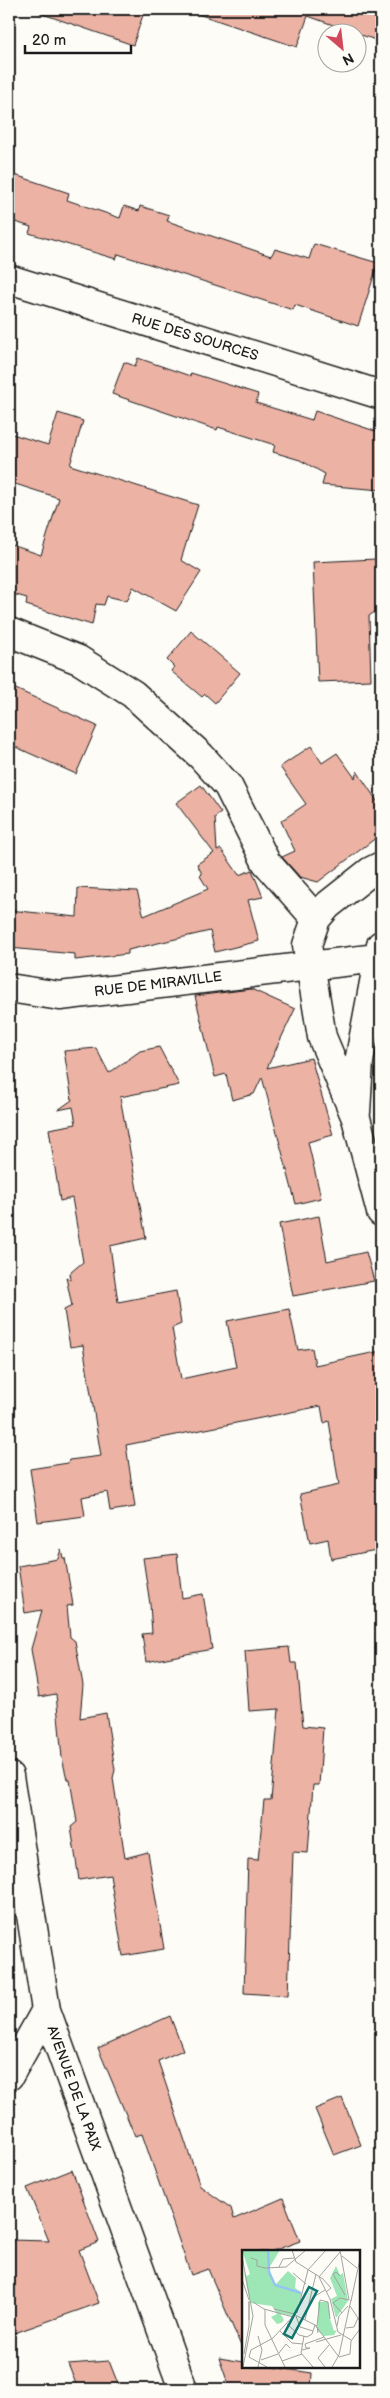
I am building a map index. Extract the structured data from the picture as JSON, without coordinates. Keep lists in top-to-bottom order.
{
  "streets": {
    "street": ["RUE DES SOURCES", "RUE DE MIRAVILLE", "AVENUE DE LA PAIX"]
  },
  "scale_bar": "20 m",
  "north": "bottom right"
}
